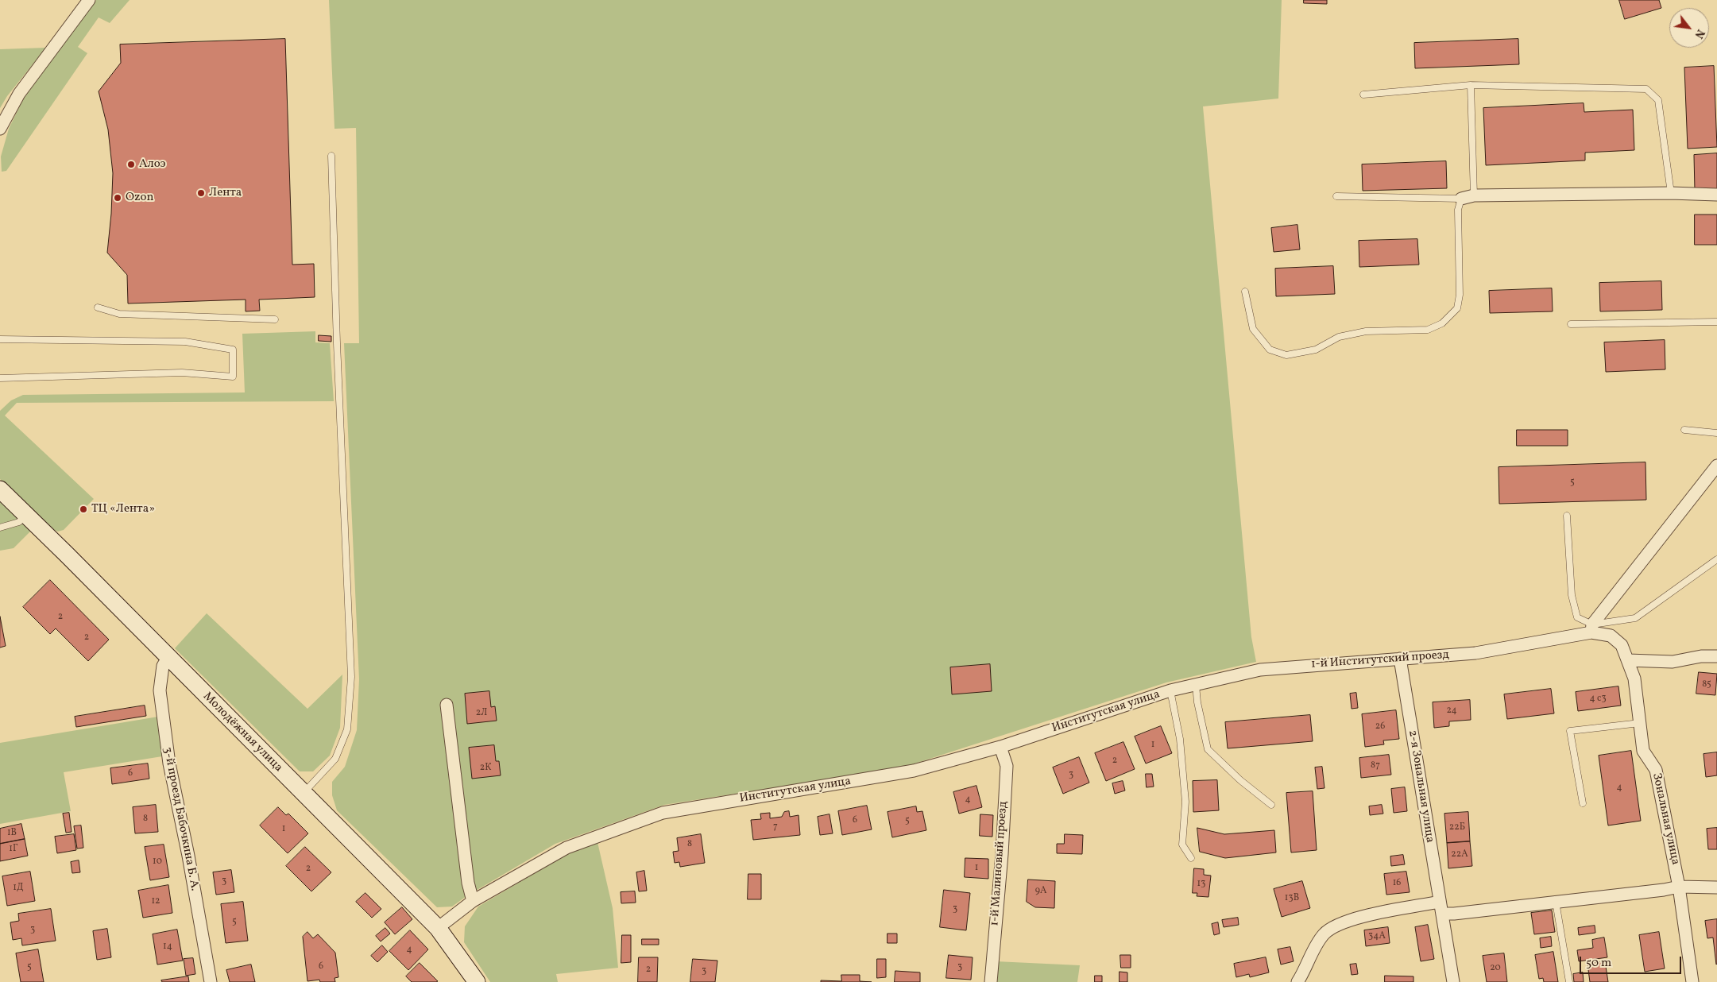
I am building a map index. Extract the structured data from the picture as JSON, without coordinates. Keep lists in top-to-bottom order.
{
  "streets": {
    "street": [
      "1-й Институтский проезд",
      "Институтская улица",
      "Молодёжная улица",
      "2-я Зональная улица",
      "3-й проезд Бабочкина Б. А.",
      "Зональная улица",
      "1-й Малиновый проезд"
    ]
  },
  "crossings": [
    ["1-й Институтский проезд", "Институтская улица"],
    ["1-й Институтский проезд", "2-я Зональная улица"],
    ["1-й Институтский проезд", "Зональная улица"],
    ["Институтская улица", "Молодёжная улица"],
    ["Институтская улица", "1-й Малиновый проезд"],
    ["Молодёжная улица", "3-й проезд Бабочкина Б. А."]
  ],
  "places": [
    "Алоэ",
    "Лента",
    "Ozon",
    "ТЦ «Лента»"
  ],
  "house_numbers": [
    "5",
    "2",
    "2",
    "85",
    "4 с3",
    "24",
    "2Л",
    "26",
    "1",
    "2",
    "87",
    "2К",
    "6",
    "3",
    "4",
    "4",
    "8",
    "6",
    "5",
    "7",
    "22Б",
    "1",
    "1В",
    "8",
    "1Г",
    "22А",
    "10",
    "1",
    "2",
    "3",
    "16",
    "13",
    "1Д",
    "9А",
    "13В",
    "12",
    "3",
    "5",
    "3",
    "34А",
    "14",
    "4",
    "6",
    "5",
    "3",
    "20",
    "2",
    "3"
  ],
  "scale_bar": "50 m",
  "north": "bottom right"
}
